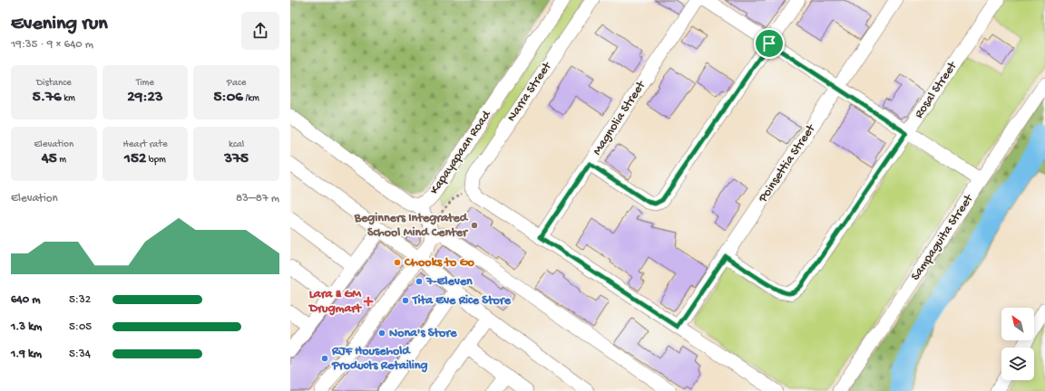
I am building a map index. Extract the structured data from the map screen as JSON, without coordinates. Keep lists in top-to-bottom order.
{
  "streets": {
    "street": [
      "Rosal Street",
      "Narra Street",
      "Magnolia Street",
      "Kapayapaan Road",
      "Poinsettia Street",
      "Sampaguita Street"
    ]
  },
  "crossings": [
    ["Rosal Street", "Poinsettia Street"]
  ],
  "places": {
    "other": [
      "Beginners Integrated School Mind Center",
      "Chooks to Go",
      "7-Eleven",
      "Tita Eve Rice Store",
      "Nona's Store",
      "RJF Household Products Retailing"
    ],
    "health": ["Lara & GM Drugmart"]
  },
  "north": "top left",
  "page": {
    "heading": ["Evening run", "19:35 · 9 × 640 m"],
    "stats": [
      ["Distance", "5.76 km"],
      ["Time", "29:23"],
      ["Pace", "5:06 /km"],
      ["Elevation", "45 m"],
      ["Heart rate", "152 bpm"],
      ["kcal", "375"]
    ],
    "chart": ["Elevation", "83–87 m"],
    "list": [
      {
        "name": "640 m",
        "note": "5:32"
      },
      {
        "name": "1.3 km",
        "note": "5:05"
      },
      {
        "name": "1.9 km",
        "note": "5:34"
      }
    ]
  }
}
